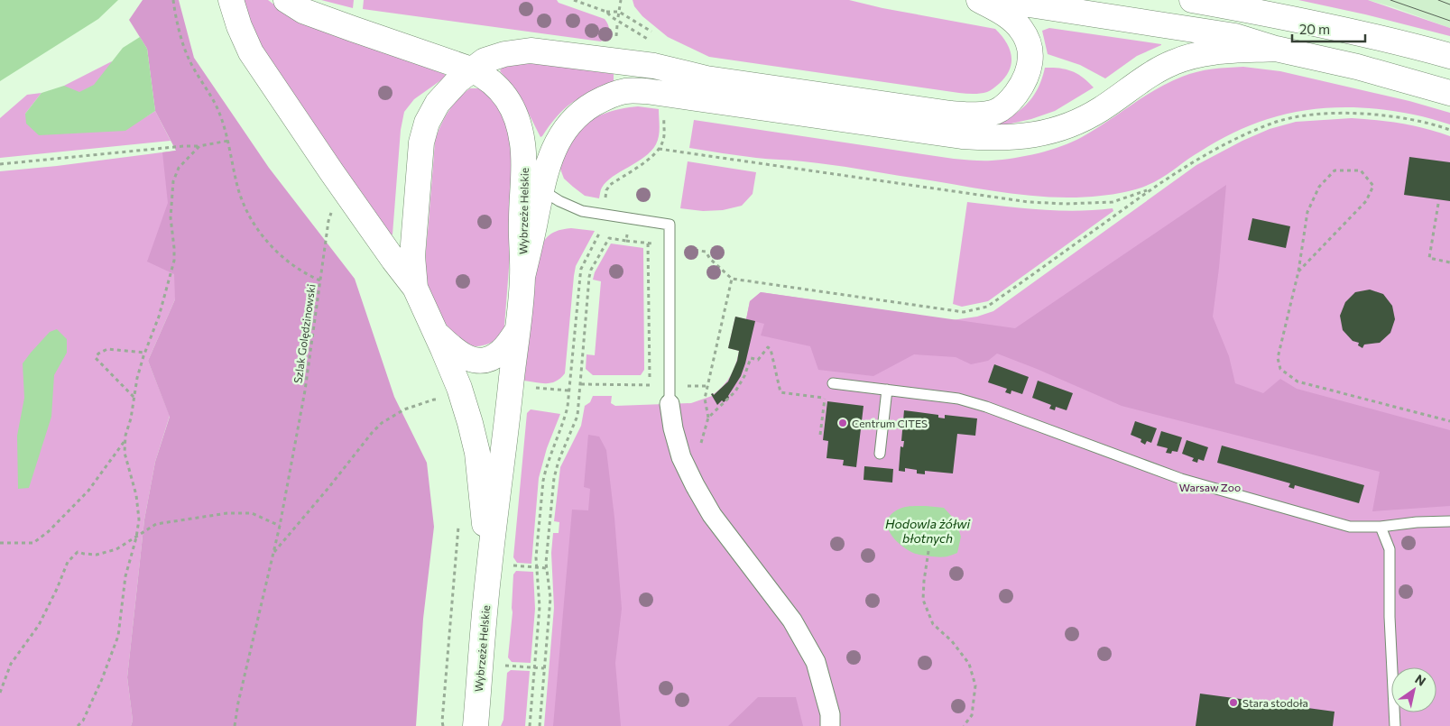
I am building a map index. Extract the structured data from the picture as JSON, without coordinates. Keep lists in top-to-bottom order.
{
  "streets": {
    "main road": ["Wybrzeże Helskie"],
    "path": ["Szlak Golędzinowski"]
  },
  "water": ["Hodowla żółwi błotnych"],
  "parks": ["Warsaw Zoo"],
  "places": ["Centrum CITES", "Stara stodoła"],
  "scale_bar": "20 m",
  "north": "top right"
}
